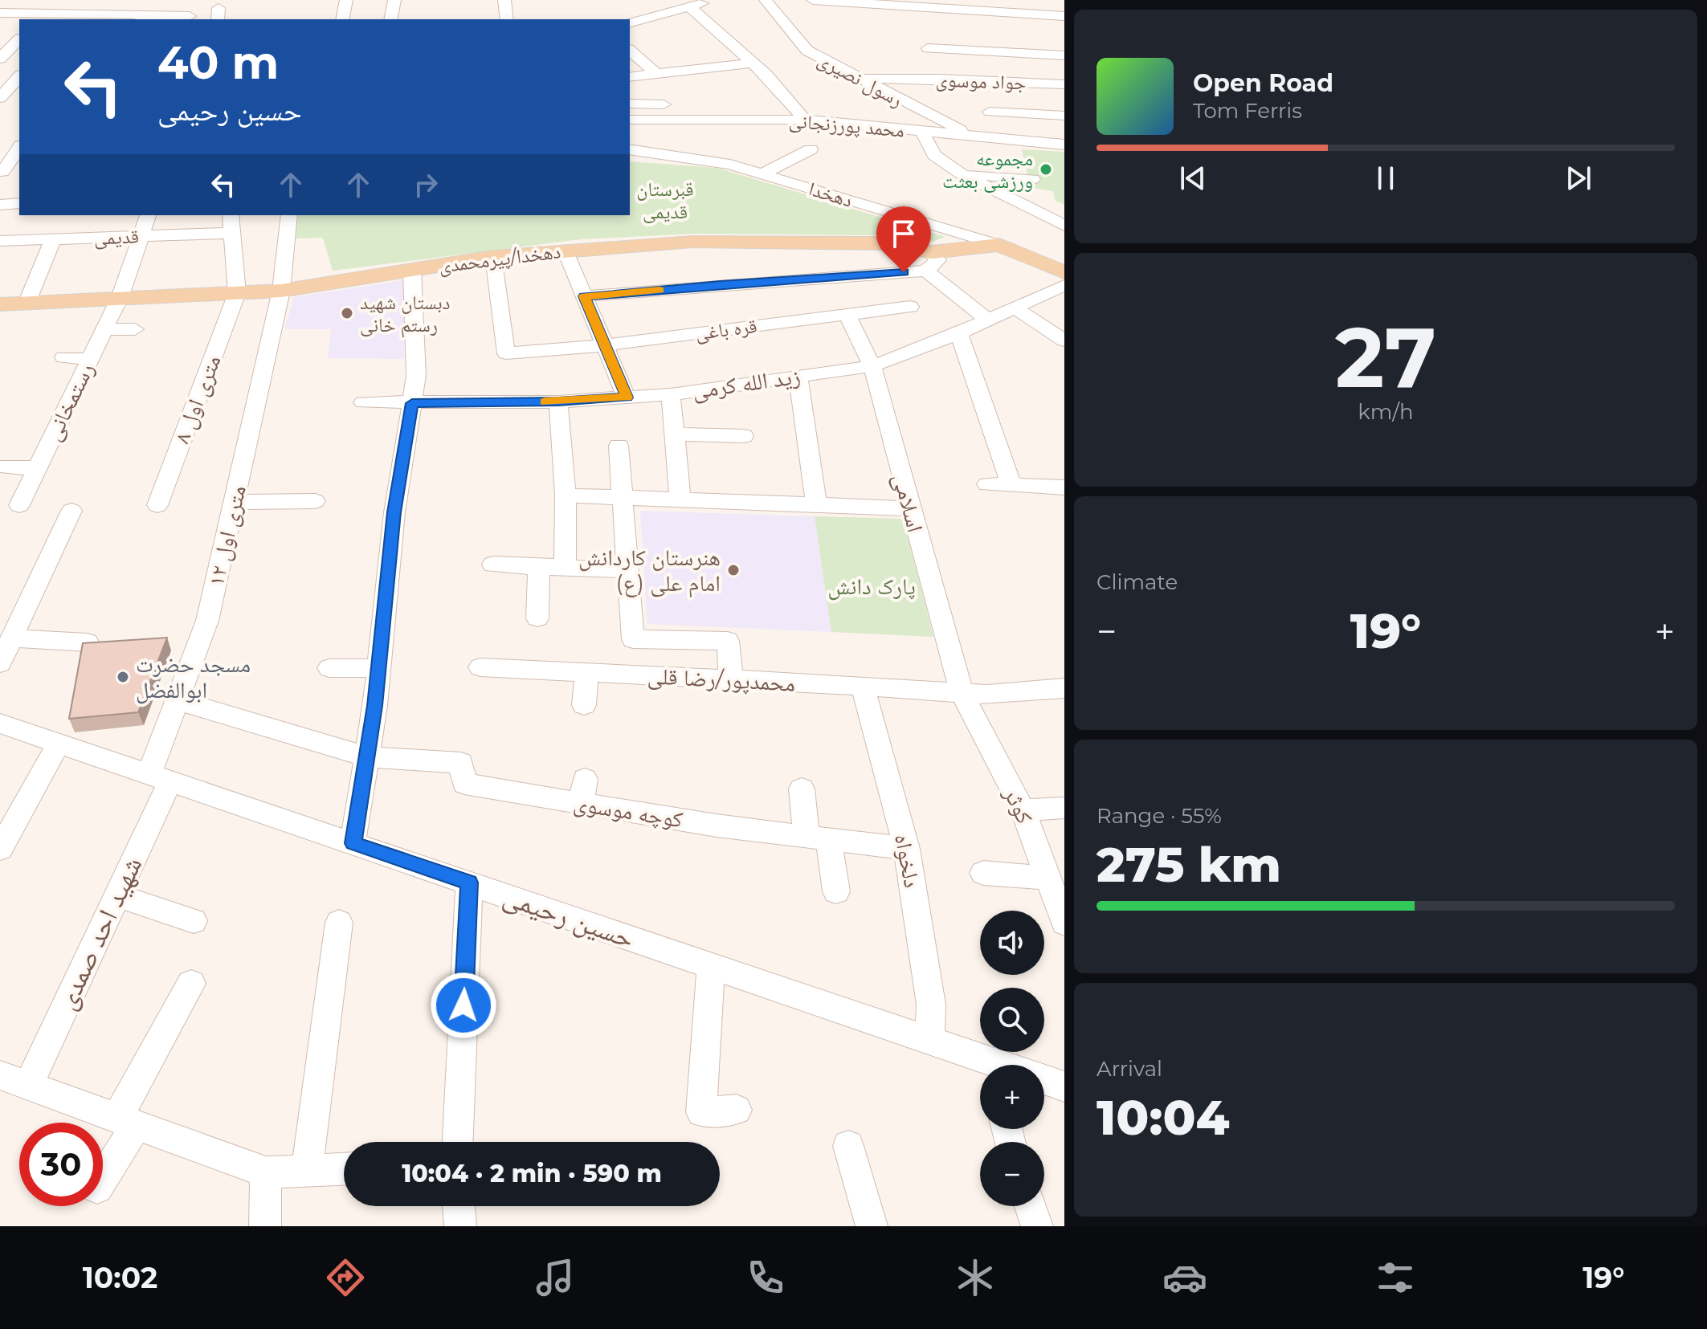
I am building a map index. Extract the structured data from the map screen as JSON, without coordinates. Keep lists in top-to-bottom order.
{
  "streets": {
    "main road": ["دهخدا", "دهخدا/پیرمحمدی"],
    "street": [
      "رسول نصیری",
      "جواد موسوی",
      "محمد پورزنجانی",
      "قدیمی",
      "قره باغی",
      "زید الله کرمی",
      "۸ متری اول",
      "رستمخانی",
      "اسلامی",
      "۱۲ متری اول",
      "محمدپور/رضا قلی",
      "کوثر",
      "کوچه موسوی",
      "دلخواه",
      "حسین رحیمی",
      "شهید احد صمدی"
    ]
  },
  "crossings": [
    ["رسول نصیری", "جواد موسوی"],
    ["رسول نصیری", "محمد پورزنجانی"],
    ["دهخدا", "دهخدا/پیرمحمدی"],
    ["قدیمی", "رستمخانی"],
    ["دهخدا/پیرمحمدی", "قره باغی"],
    ["دهخدا/پیرمحمدی", "۸ متری اول"],
    ["دهخدا/پیرمحمدی", "رستمخانی"],
    ["دهخدا/پیرمحمدی", "۱۲ متری اول"],
    ["قره باغی", "اسلامی"],
    ["زید الله کرمی", "اسلامی"],
    ["اسلامی", "محمدپور/رضا قلی"],
    ["اسلامی", "کوثر"],
    ["۱۲ متری اول", "حسین رحیمی"],
    ["۱۲ متری اول", "شهید احد صمدی"],
    ["محمدپور/رضا قلی", "کوثر"],
    ["محمدپور/رضا قلی", "دلخواه"],
    ["کوچه موسوی", "دلخواه"],
    ["دلخواه", "حسین رحیمی"],
    ["حسین رحیمی", "شهید احد صمدی"]
  ],
  "parks": ["قبرستان قدیمى", "پارک دانش"],
  "places": [
    "مجموعه ورزشی بعثت",
    "دبستان شهید رستم خانی",
    "هنرستان کاردانش امام علی (ع)",
    "مسجد حضرت ابوالفضل"
  ],
  "page": {
    "turn": ["40 m", "حسین رحیمی"],
    "song": ["Open Road", "Tom Ferris"],
    "tile": [
      ["27", "km/h"],
      "Climate",
      ["Range · 55%", "275 km"],
      ["Arrival", "10:04"]
    ],
    "heat": ["−", "19°", "+"],
    "map_buttons": ["+", "−"],
    "limit": "30",
    "trip": "10:04 · 2 min · 590 m",
    "tabs": ["10:02", "19°"]
  }
}
